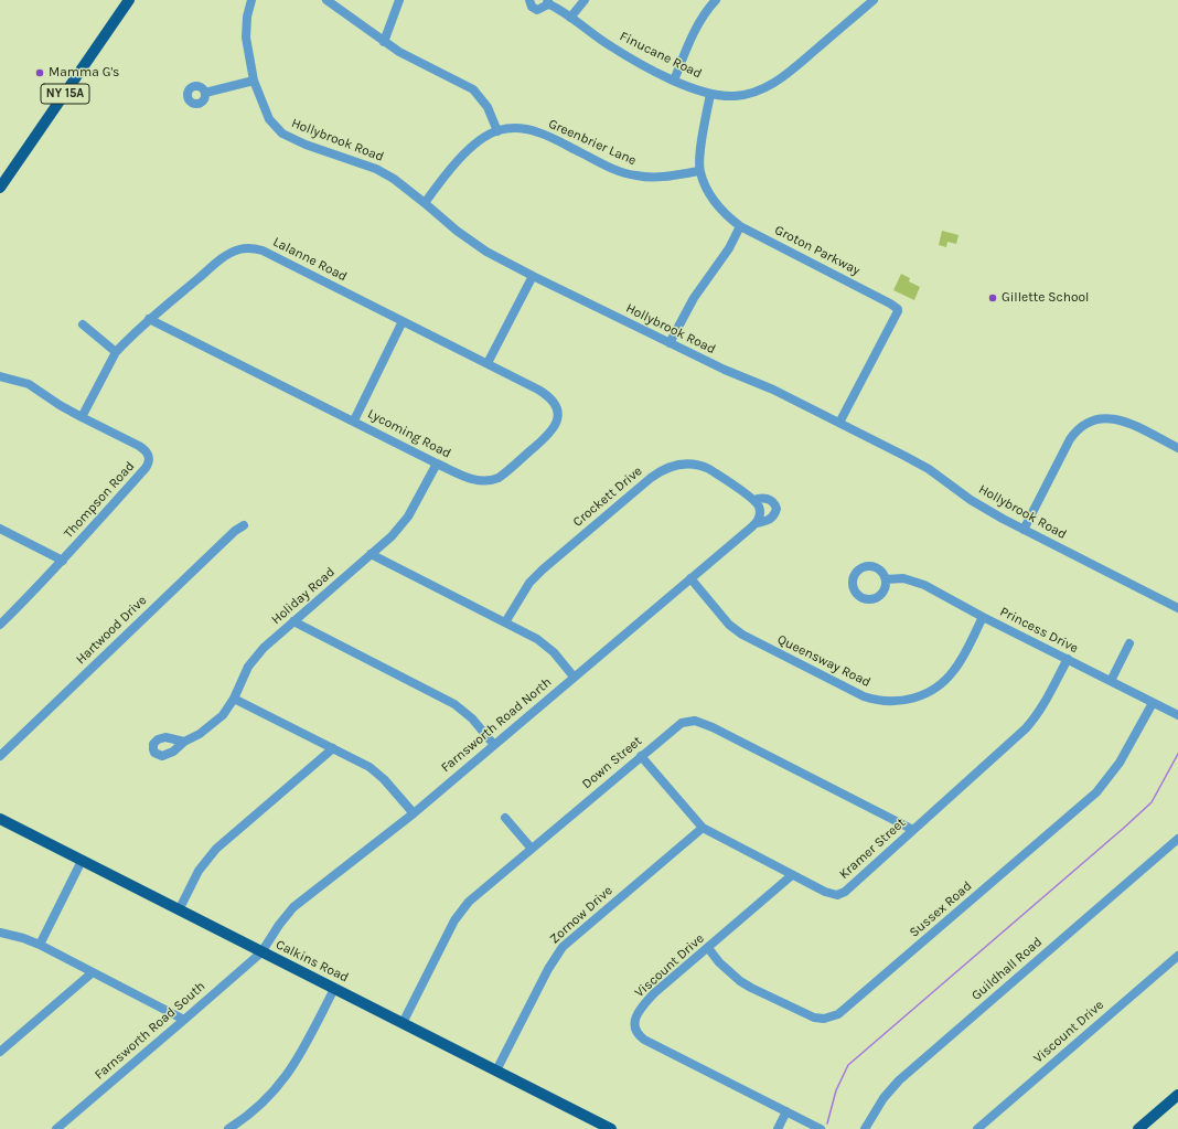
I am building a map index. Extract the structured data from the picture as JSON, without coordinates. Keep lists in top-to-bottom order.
{
  "streets": {
    "main road": ["NY 15A", "Calkins Road"],
    "street": [
      "Finucane Road",
      "Hollybrook Road",
      "Greenbrier Lane",
      "Groton Parkway",
      "Lalanne Road",
      "Lycoming Road",
      "Crockett Drive",
      "Thompson Road",
      "Holiday Road",
      "Hartwood Drive",
      "Princess Drive",
      "Queensway Road",
      "Farnsworth Road North",
      "Down Street",
      "Kramer Street",
      "Sussex Road",
      "Zornow Drive",
      "Viscount Drive",
      "Guildhall Road",
      "Farnsworth Road South"
    ]
  },
  "crossings": [
    ["Finucane Road", "Groton Parkway"],
    ["Hollybrook Road", "Greenbrier Lane"],
    ["Hollybrook Road", "Groton Parkway"],
    ["Greenbrier Lane", "Groton Parkway"],
    ["Lalanne Road", "Lycoming Road"],
    ["Lalanne Road", "Thompson Road"],
    ["Lycoming Road", "Holiday Road"],
    ["Crockett Drive", "Farnsworth Road North"],
    ["Princess Drive", "Queensway Road"],
    ["Princess Drive", "Kramer Street"],
    ["Princess Drive", "Sussex Road"],
    ["Queensway Road", "Farnsworth Road North"],
    ["Farnsworth Road North", "Calkins Road"],
    ["Farnsworth Road North", "Farnsworth Road South"],
    ["Down Street", "Kramer Street"],
    ["Down Street", "Calkins Road"],
    ["Kramer Street", "Zornow Drive"],
    ["Kramer Street", "Viscount Drive"],
    ["Sussex Road", "Viscount Drive"],
    ["Zornow Drive", "Calkins Road"],
    ["Calkins Road", "Farnsworth Road South"]
  ],
  "places": ["Mamma G's", "Gillette School"]
}
